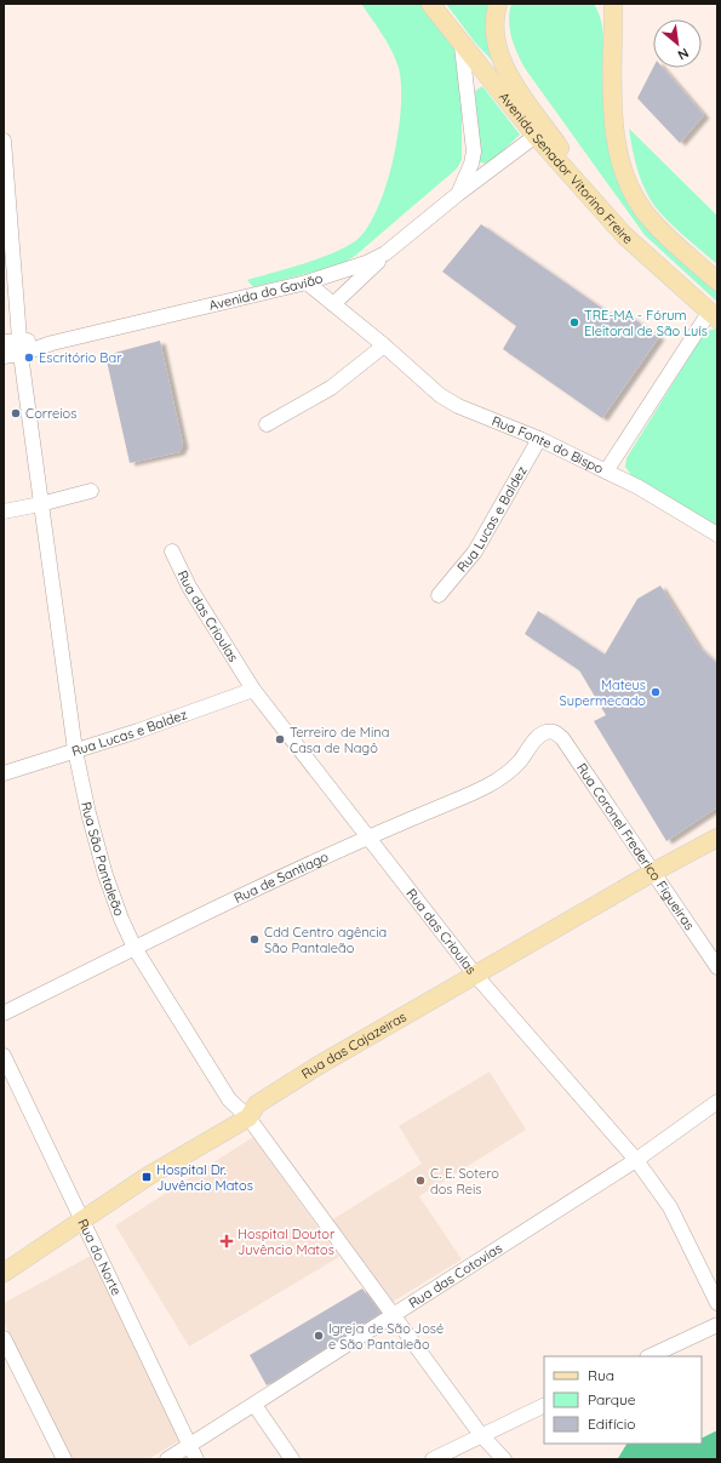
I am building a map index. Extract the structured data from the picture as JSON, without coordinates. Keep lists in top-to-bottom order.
{
  "streets": {
    "main road": ["Avenida Senador Vitorino Freire", "Rua das Cajazeiras"],
    "street": [
      "Avenida do Gavião",
      "Rua Fonte do Bispo",
      "Rua Lucas e Baldez",
      "Rua das Crioulas",
      "Rua Coronel Frederico Figueiras",
      "Rua São Pantaleão",
      "Rua de Santiago",
      "Rua do Norte",
      "Rua das Cotovias"
    ]
  },
  "crossings": [
    ["Avenida Senador Vitorino Freire", "Avenida do Gavião"],
    ["Avenida do Gavião", "Rua Fonte do Bispo"],
    ["Avenida do Gavião", "Rua São Pantaleão"],
    ["Rua Fonte do Bispo", "Rua Lucas e Baldez"],
    ["Rua Lucas e Baldez", "Rua das Crioulas"],
    ["Rua Lucas e Baldez", "Rua São Pantaleão"],
    ["Rua das Crioulas", "Rua de Santiago"],
    ["Rua das Crioulas", "Rua das Cajazeiras"],
    ["Rua das Crioulas", "Rua das Cotovias"],
    ["Rua Coronel Frederico Figueiras", "Rua de Santiago"],
    ["Rua Coronel Frederico Figueiras", "Rua das Cajazeiras"],
    ["Rua São Pantaleão", "Rua de Santiago"],
    ["Rua São Pantaleão", "Rua das Cajazeiras"],
    ["Rua São Pantaleão", "Rua das Cotovias"],
    ["Rua das Cajazeiras", "Rua do Norte"],
    ["Rua do Norte", "Rua das Cotovias"]
  ],
  "places": {
    "other": [
      "TRE-MA - Fórum Eleitoral de São Luís",
      "Escritório Bar",
      "Correios",
      "Mateus Supermecado",
      "Terreiro de Mina Casa de Nagô",
      "Cdd Centro agência São Pantaleão",
      "C. E. Sotero dos Reis",
      "Igreja de São José e São Pantaleão"
    ],
    "transit": ["Hospital Dr. Juvêncio Matos"],
    "health": ["Hospital Doutor Juvêncio Matos"]
  },
  "legend": ["Rua", "Parque", "Edifício"],
  "north": "bottom right"
}
